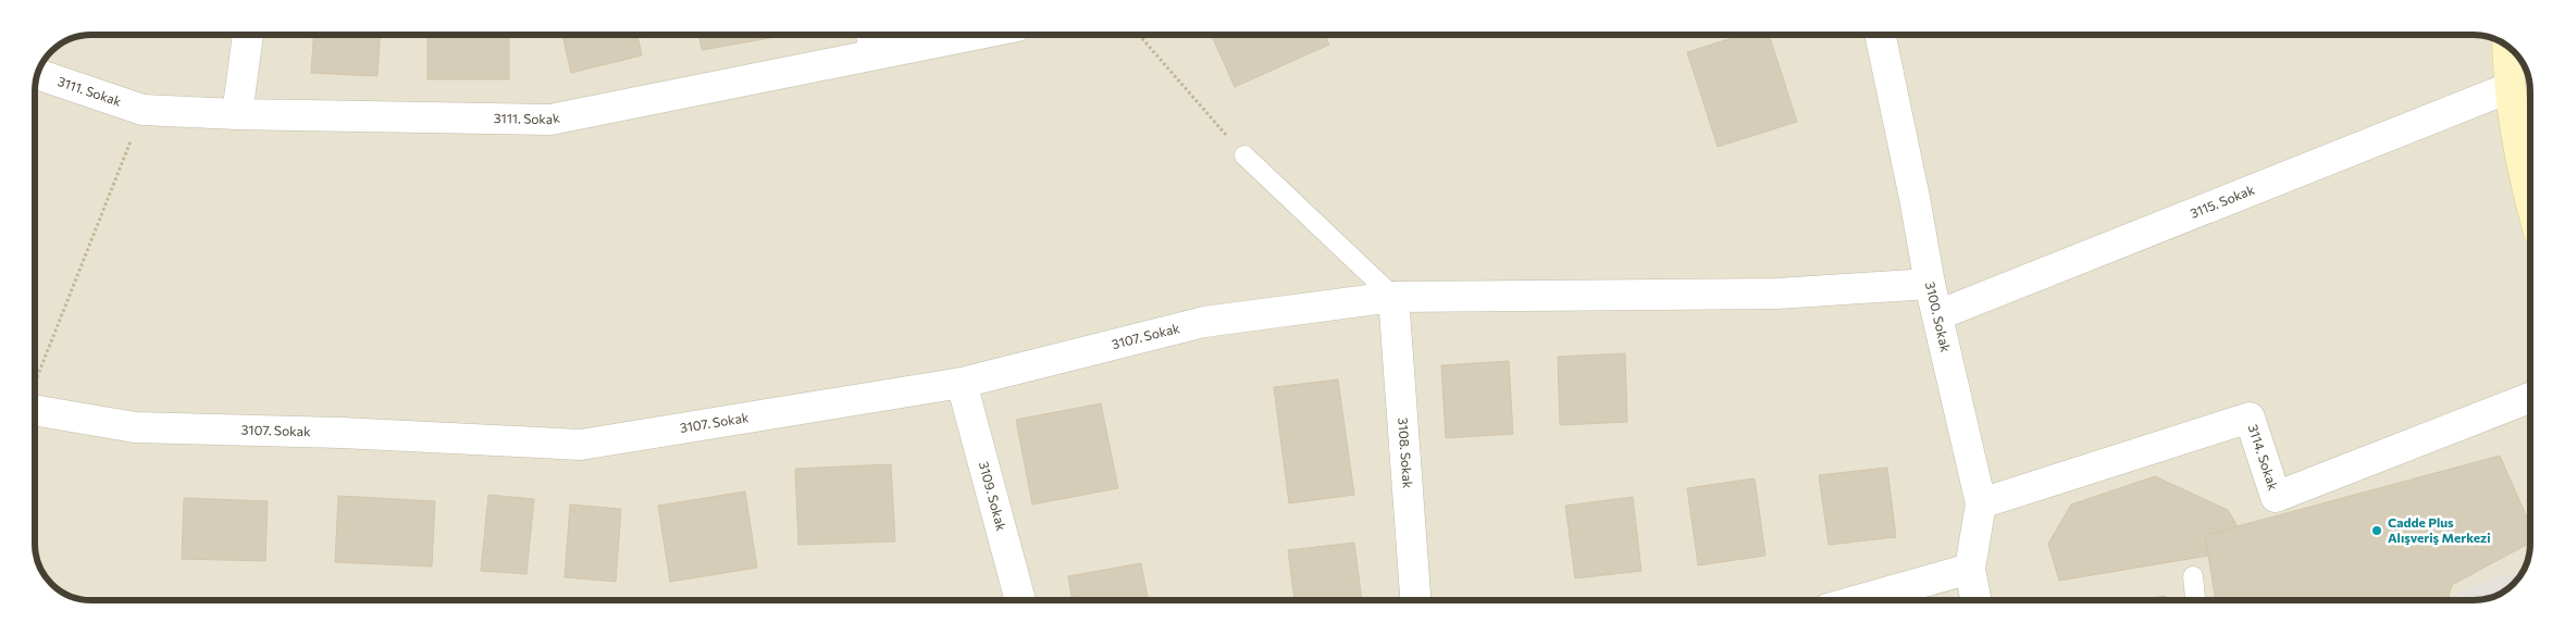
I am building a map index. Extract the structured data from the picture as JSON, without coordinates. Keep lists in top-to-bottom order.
{
  "streets": {
    "street": [
      "3111. Sokak",
      "3115. Sokak",
      "3100. Sokak",
      "3107. Sokak",
      "3108. Sokak",
      "3114. Sokak",
      "3109. Sokak"
    ]
  },
  "crossings": [
    ["3115. Sokak", "3100. Sokak"],
    ["3100. Sokak", "3107. Sokak"],
    ["3100. Sokak", "3114. Sokak"],
    ["3107. Sokak", "3108. Sokak"],
    ["3107. Sokak", "3109. Sokak"]
  ],
  "places": ["Cadde Plus Alışveriş Merkezi"]
}
